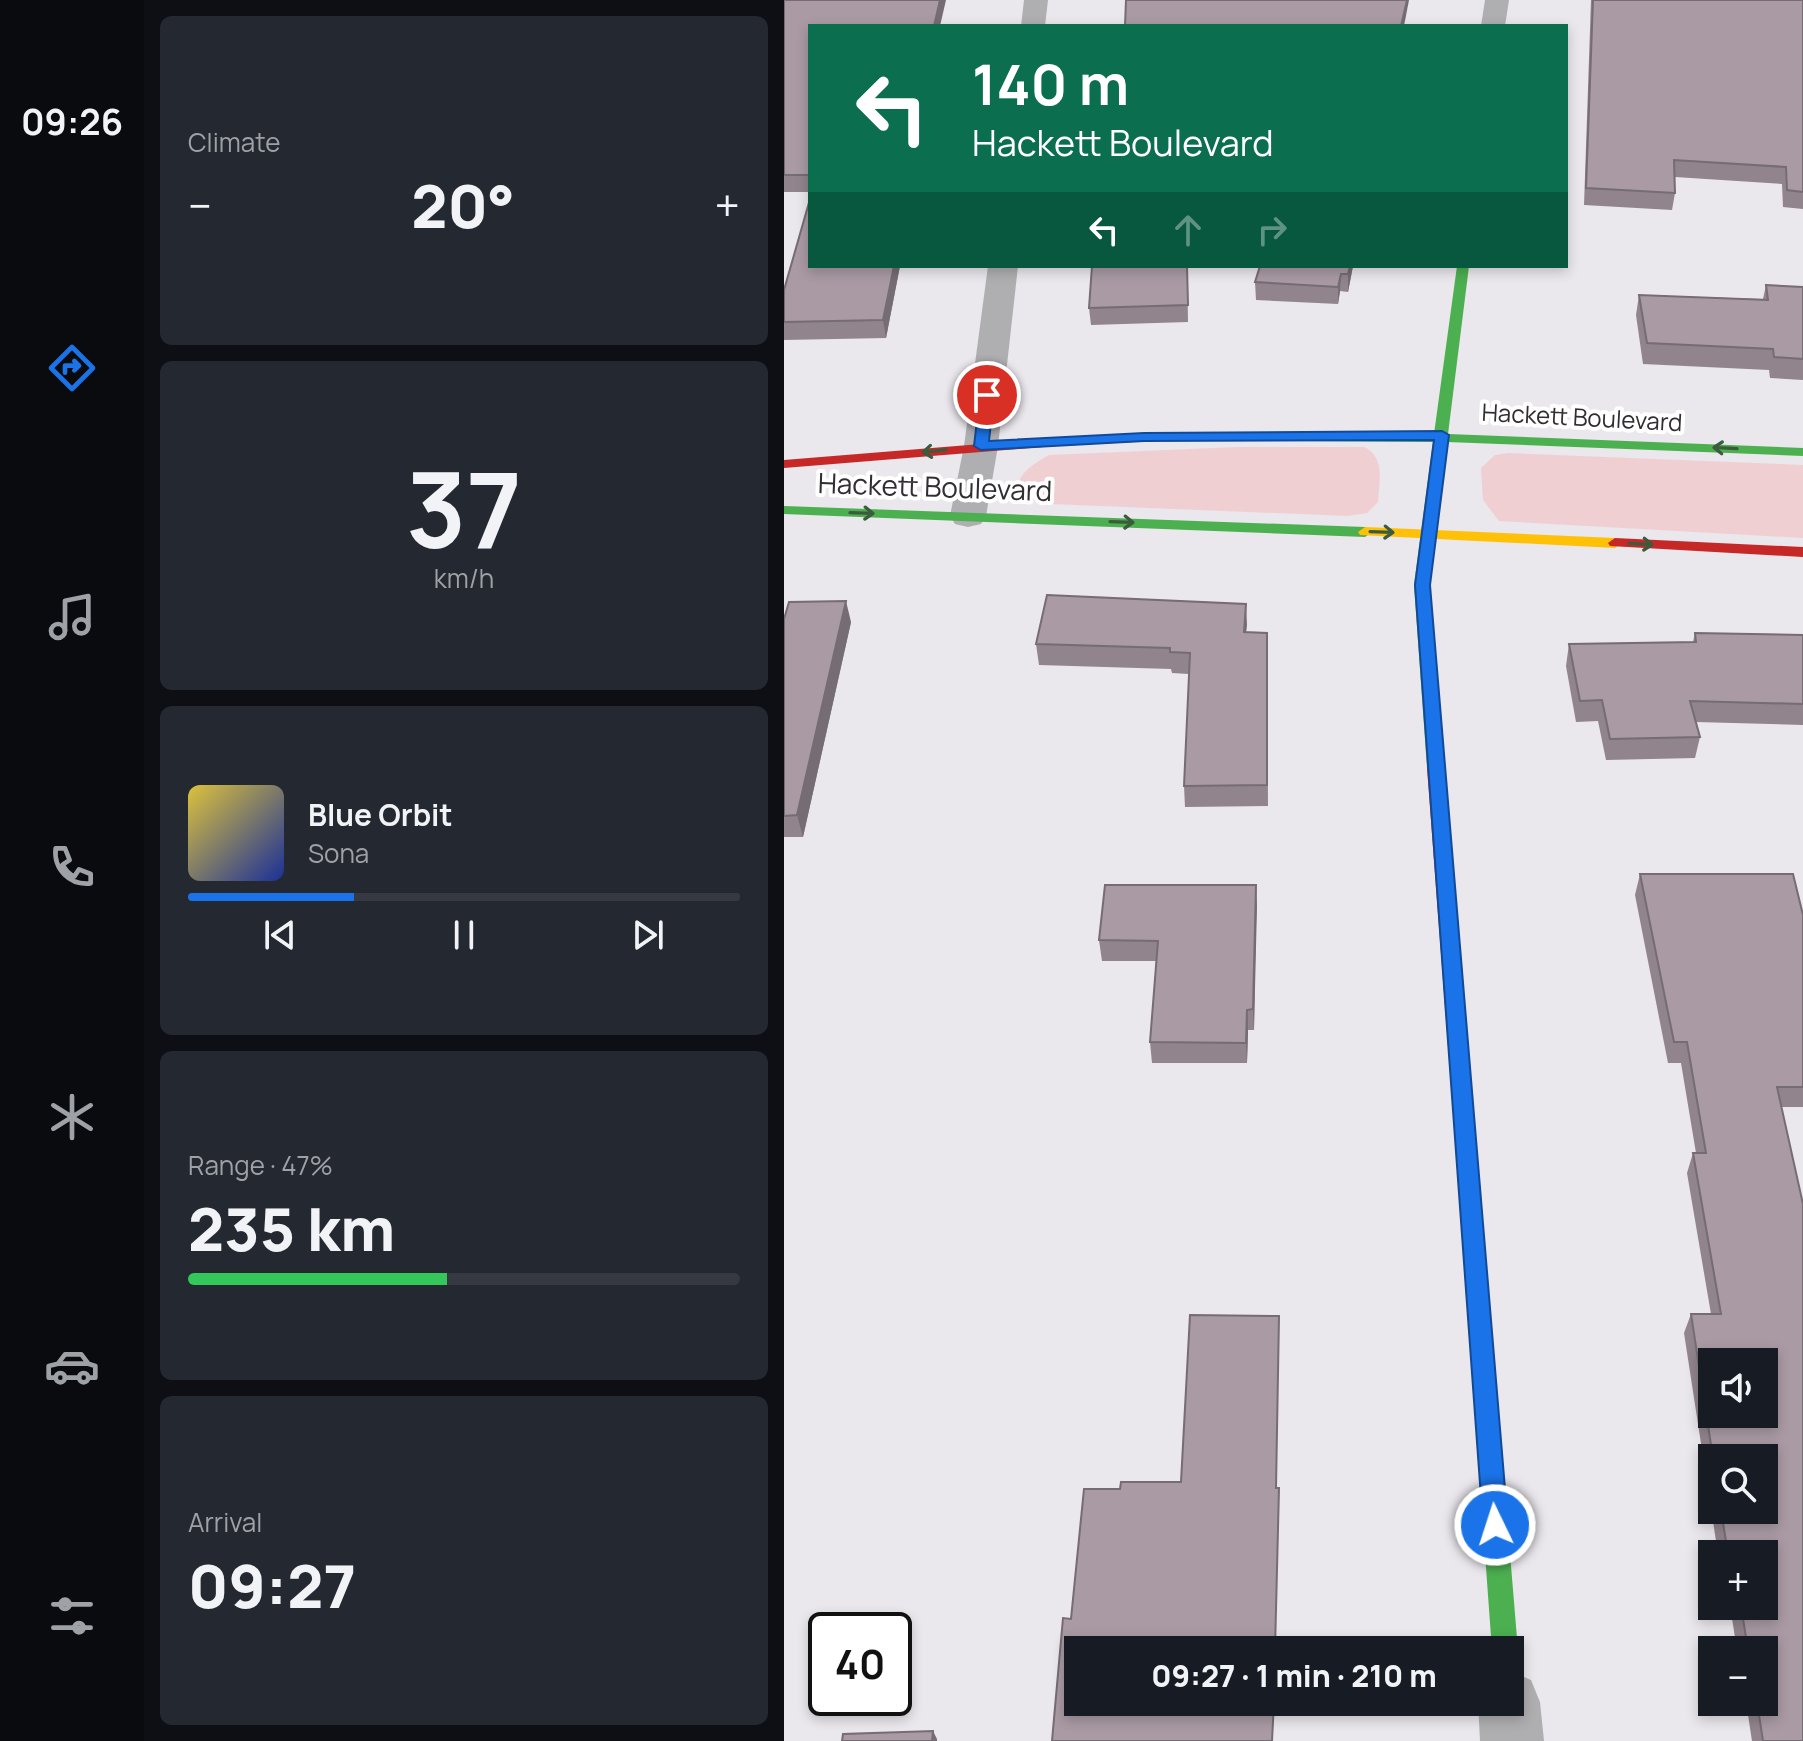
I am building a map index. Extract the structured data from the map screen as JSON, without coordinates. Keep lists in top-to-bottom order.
{
  "streets": {
    "street": ["Hackett Boulevard"]
  },
  "page": {
    "tabs": "09:26",
    "tile": [
      "Climate",
      ["37", "km/h"],
      ["Range · 47%", "235 km"],
      ["Arrival", "09:27"]
    ],
    "turn": ["140 m", "Hackett Boulevard"],
    "heat": ["−", "20°", "+"],
    "song": ["Blue Orbit", "Sona"],
    "map_buttons": ["+", "−"],
    "limit": "40",
    "trip": "09:27 · 1 min · 210 m"
  }
}
